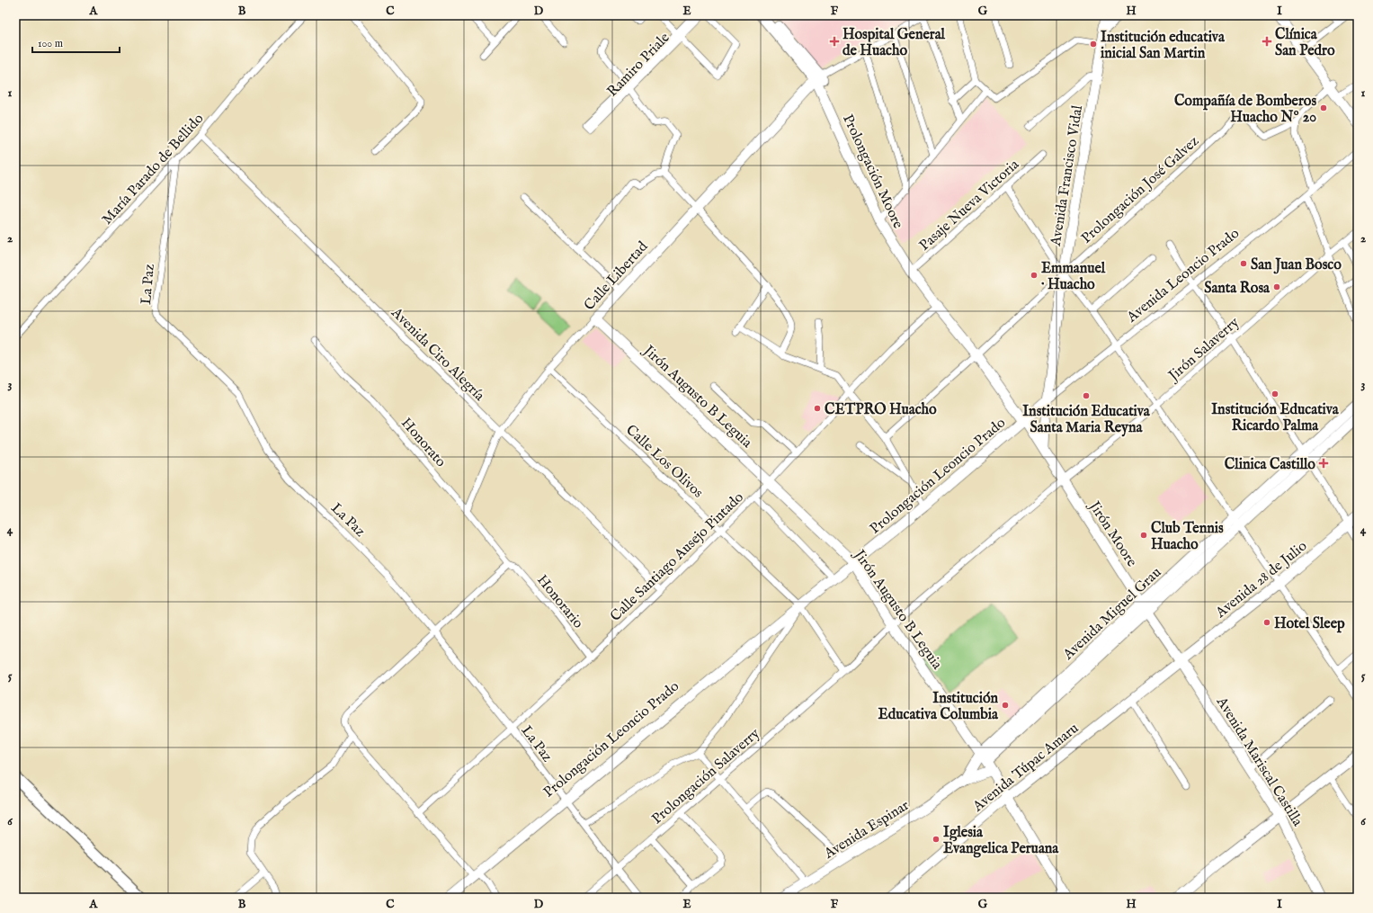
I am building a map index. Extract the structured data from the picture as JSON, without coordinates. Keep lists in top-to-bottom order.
{
  "streets": {
    "street": [
      "Ramiro Priale",
      "María Parado de Bellido",
      "Prolongación Moore",
      "Avenida Francisco Vidal",
      "Prolongación José Galvez",
      "Pasaje Nueva Victoria",
      "Avenida Leoncio Prado",
      "Calle Libertad",
      "La Paz",
      "Jirón Salaverry",
      "Avenida Ciro Alegría",
      "Jirón Augusto B Leguia",
      "Honorato",
      "Calle Los Olivos",
      "Prolongación Leoncio Prado",
      "Jirón Moore",
      "Calle Santiago Ausejo Pintado",
      "Avenida 28 de Julio",
      "Honorario",
      "Avenida Miguel Grau",
      "Avenida Mariscal Castilla",
      "Avenida Túpac Amaru",
      "Prolongación Salaverry",
      "Avenida Espinar"
    ]
  },
  "crossings": [
    ["María Parado de Bellido", "La Paz"],
    ["María Parado de Bellido", "Avenida Ciro Alegría"],
    ["Prolongación Moore", "Prolongación José Galvez"],
    ["Prolongación Moore", "Pasaje Nueva Victoria"],
    ["Prolongación Moore", "Calle Libertad"],
    ["Prolongación Moore", "Jirón Moore"],
    ["Prolongación Moore", "Calle Santiago Ausejo Pintado"],
    ["Avenida Francisco Vidal", "Prolongación José Galvez"],
    ["Avenida Francisco Vidal", "Avenida Leoncio Prado"],
    ["Avenida Francisco Vidal", "Jirón Moore"],
    ["Prolongación José Galvez", "Jirón Moore"],
    ["Avenida Leoncio Prado", "Prolongación Leoncio Prado"],
    ["Avenida Leoncio Prado", "Jirón Moore"],
    ["Calle Libertad", "Avenida Ciro Alegría"],
    ["Calle Libertad", "Jirón Augusto B Leguia"],
    ["Calle Libertad", "Honorato"],
    ["Calle Libertad", "Calle Los Olivos"],
    ["La Paz", "Prolongación Leoncio Prado"],
    ["La Paz", "Calle Santiago Ausejo Pintado"],
    ["La Paz", "Prolongación Salaverry"],
    ["Jirón Salaverry", "Jirón Augusto B Leguia"],
    ["Jirón Salaverry", "Jirón Moore"],
    ["Jirón Salaverry", "Prolongación Salaverry"],
    ["Avenida Ciro Alegría", "Calle Santiago Ausejo Pintado"],
    ["Jirón Augusto B Leguia", "Prolongación Leoncio Prado"],
    ["Jirón Augusto B Leguia", "Calle Santiago Ausejo Pintado"],
    ["Jirón Augusto B Leguia", "Avenida Miguel Grau"],
    ["Jirón Augusto B Leguia", "Avenida Túpac Amaru"],
    ["Jirón Augusto B Leguia", "Prolongación Salaverry"],
    ["Jirón Augusto B Leguia", "Avenida Espinar"],
    ["Honorato", "Honorario"],
    ["Calle Los Olivos", "Prolongación Leoncio Prado"],
    ["Calle Los Olivos", "Calle Santiago Ausejo Pintado"],
    ["Calle Los Olivos", "Prolongación Salaverry"],
    ["Prolongación Leoncio Prado", "Jirón Moore"],
    ["Jirón Moore", "Avenida 28 de Julio"],
    ["Jirón Moore", "Avenida Miguel Grau"],
    ["Jirón Moore", "Avenida Mariscal Castilla"],
    ["Jirón Moore", "Avenida Túpac Amaru"],
    ["Calle Santiago Ausejo Pintado", "Honorario"],
    ["Avenida 28 de Julio", "Avenida Mariscal Castilla"],
    ["Avenida 28 de Julio", "Avenida Túpac Amaru"],
    ["Avenida Miguel Grau", "Avenida Espinar"],
    ["Avenida Mariscal Castilla", "Avenida Túpac Amaru"]
  ],
  "places": {
    "health": ["Hospital General de Huacho", "Clínica San Pedro", "Clinica Castillo"],
    "other": [
      "Institución educativa inicial San Martin",
      "Compañía de Bomberos Huacho Nº 20",
      "San Juan Bosco",
      "Emmanuel · Huacho",
      "Santa Rosa",
      "Institución Educativa Ricardo Palma",
      "Institución Educativa Santa Maria Reyna",
      "CETPRO Huacho",
      "Club Tennis Huacho",
      "Hotel Sleep",
      "Institución Educativa Columbia",
      "Iglesia Evangelica Peruana"
    ]
  },
  "scale_bar": "100 m",
  "grid": {
    "columns": [
      "A",
      "B",
      "C",
      "D",
      "E",
      "F",
      "G",
      "H",
      "I"
    ],
    "rows": [
      "1",
      "2",
      "3",
      "4",
      "5",
      "6"
    ]
  }
}
